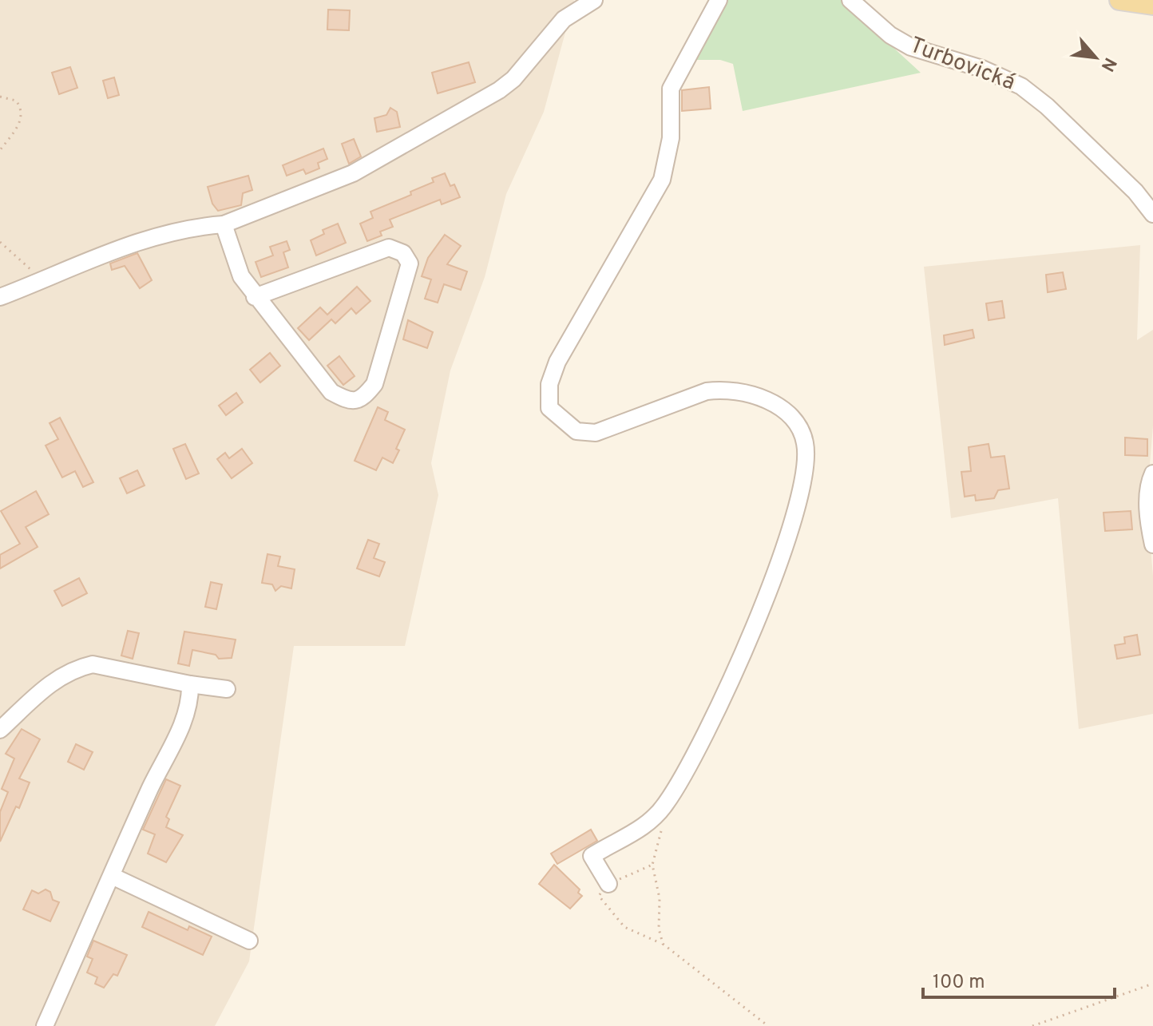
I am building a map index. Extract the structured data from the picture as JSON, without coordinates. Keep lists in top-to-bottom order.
{
  "streets": {
    "street": ["Turbovická"]
  },
  "scale_bar": "100 m",
  "north": "bottom right"
}
